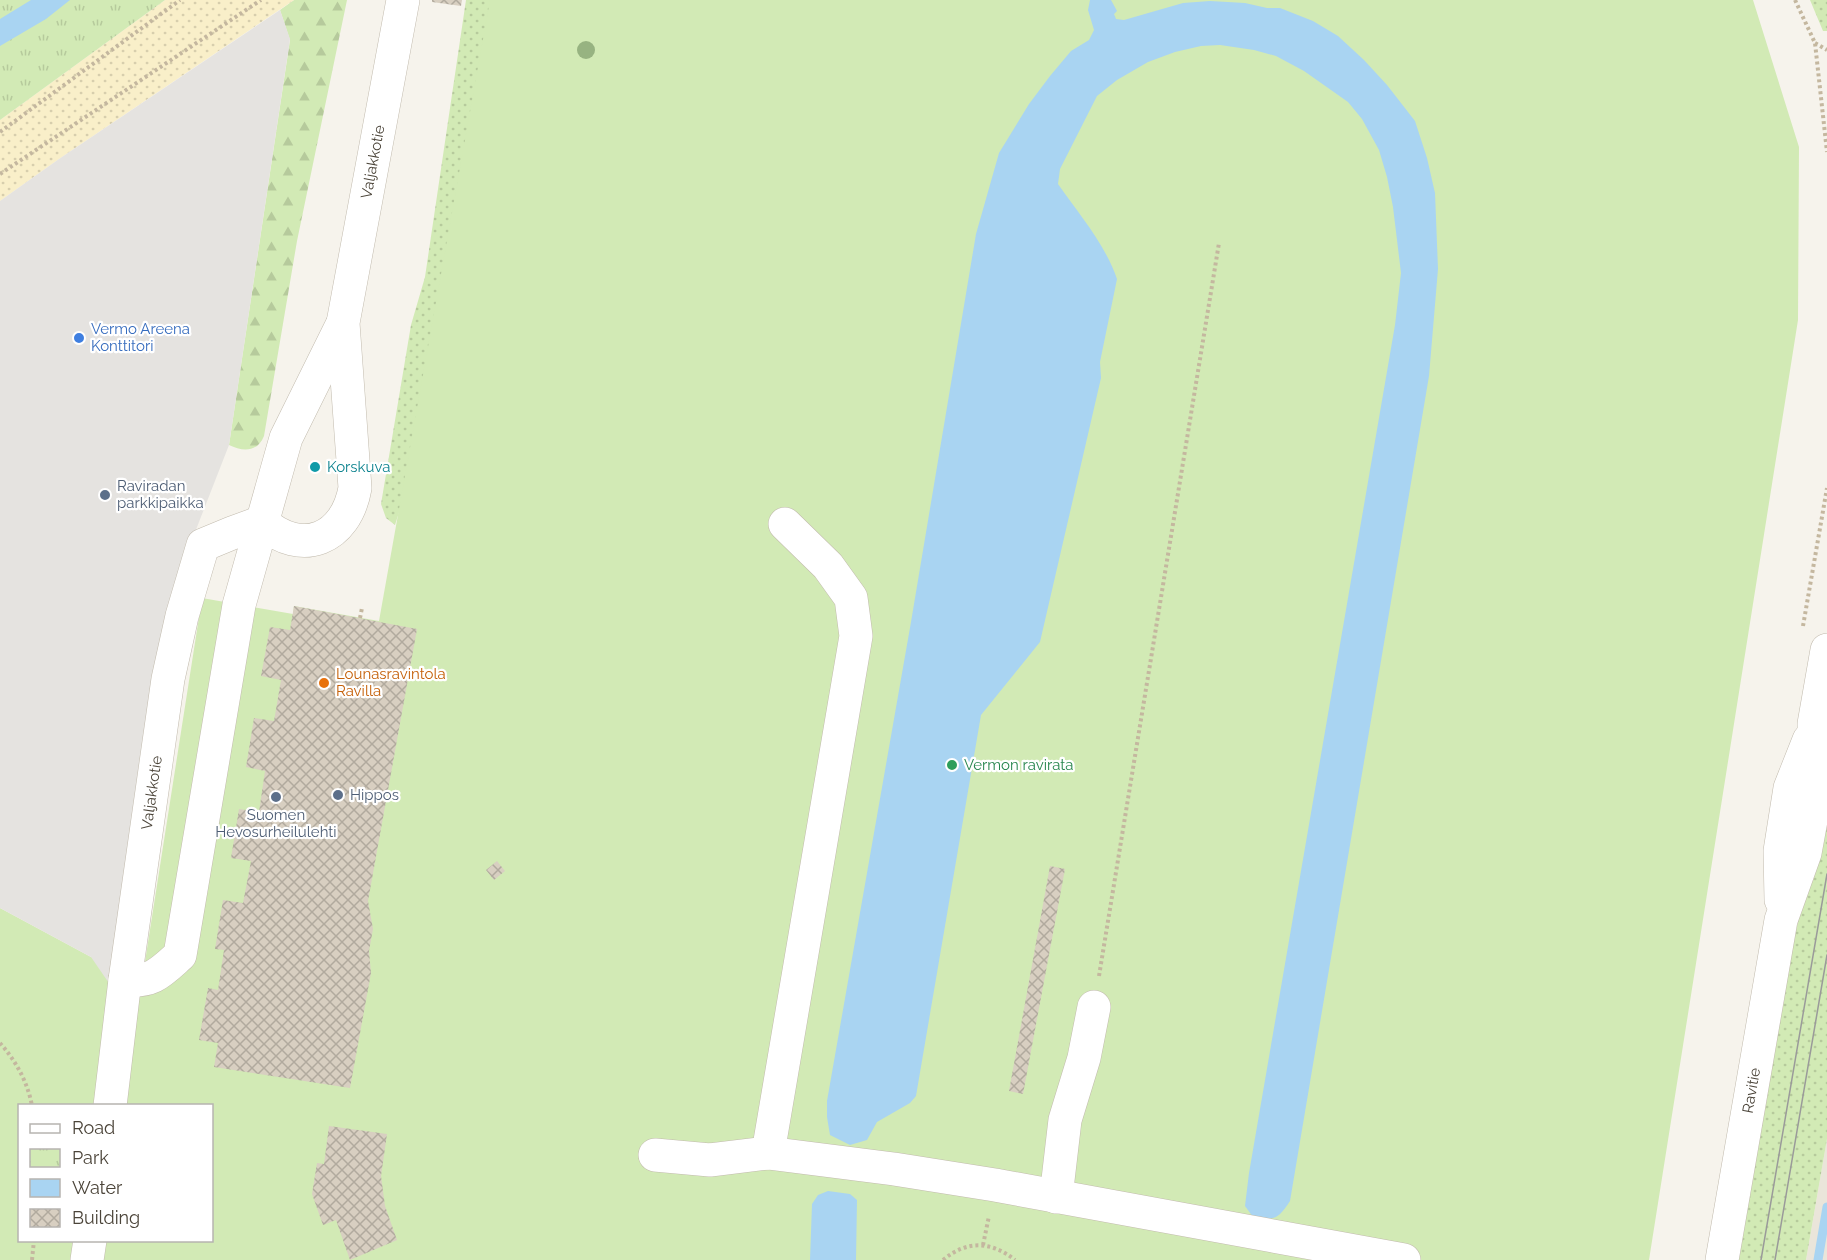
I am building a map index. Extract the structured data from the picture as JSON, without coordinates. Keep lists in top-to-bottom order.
{
  "streets": {
    "street": ["Valjakkotie", "Ravitie"]
  },
  "places": [
    "Vermo Areena Konttitori",
    "Korskuva",
    "Raviradan parkkipaikka",
    "Lounasravintola Ravilla",
    "Vermon ravirata",
    "Hippos",
    "Suomen Hevosurheilulehti"
  ],
  "legend": [
    "Road",
    "Park",
    "Water",
    "Building"
  ]
}
